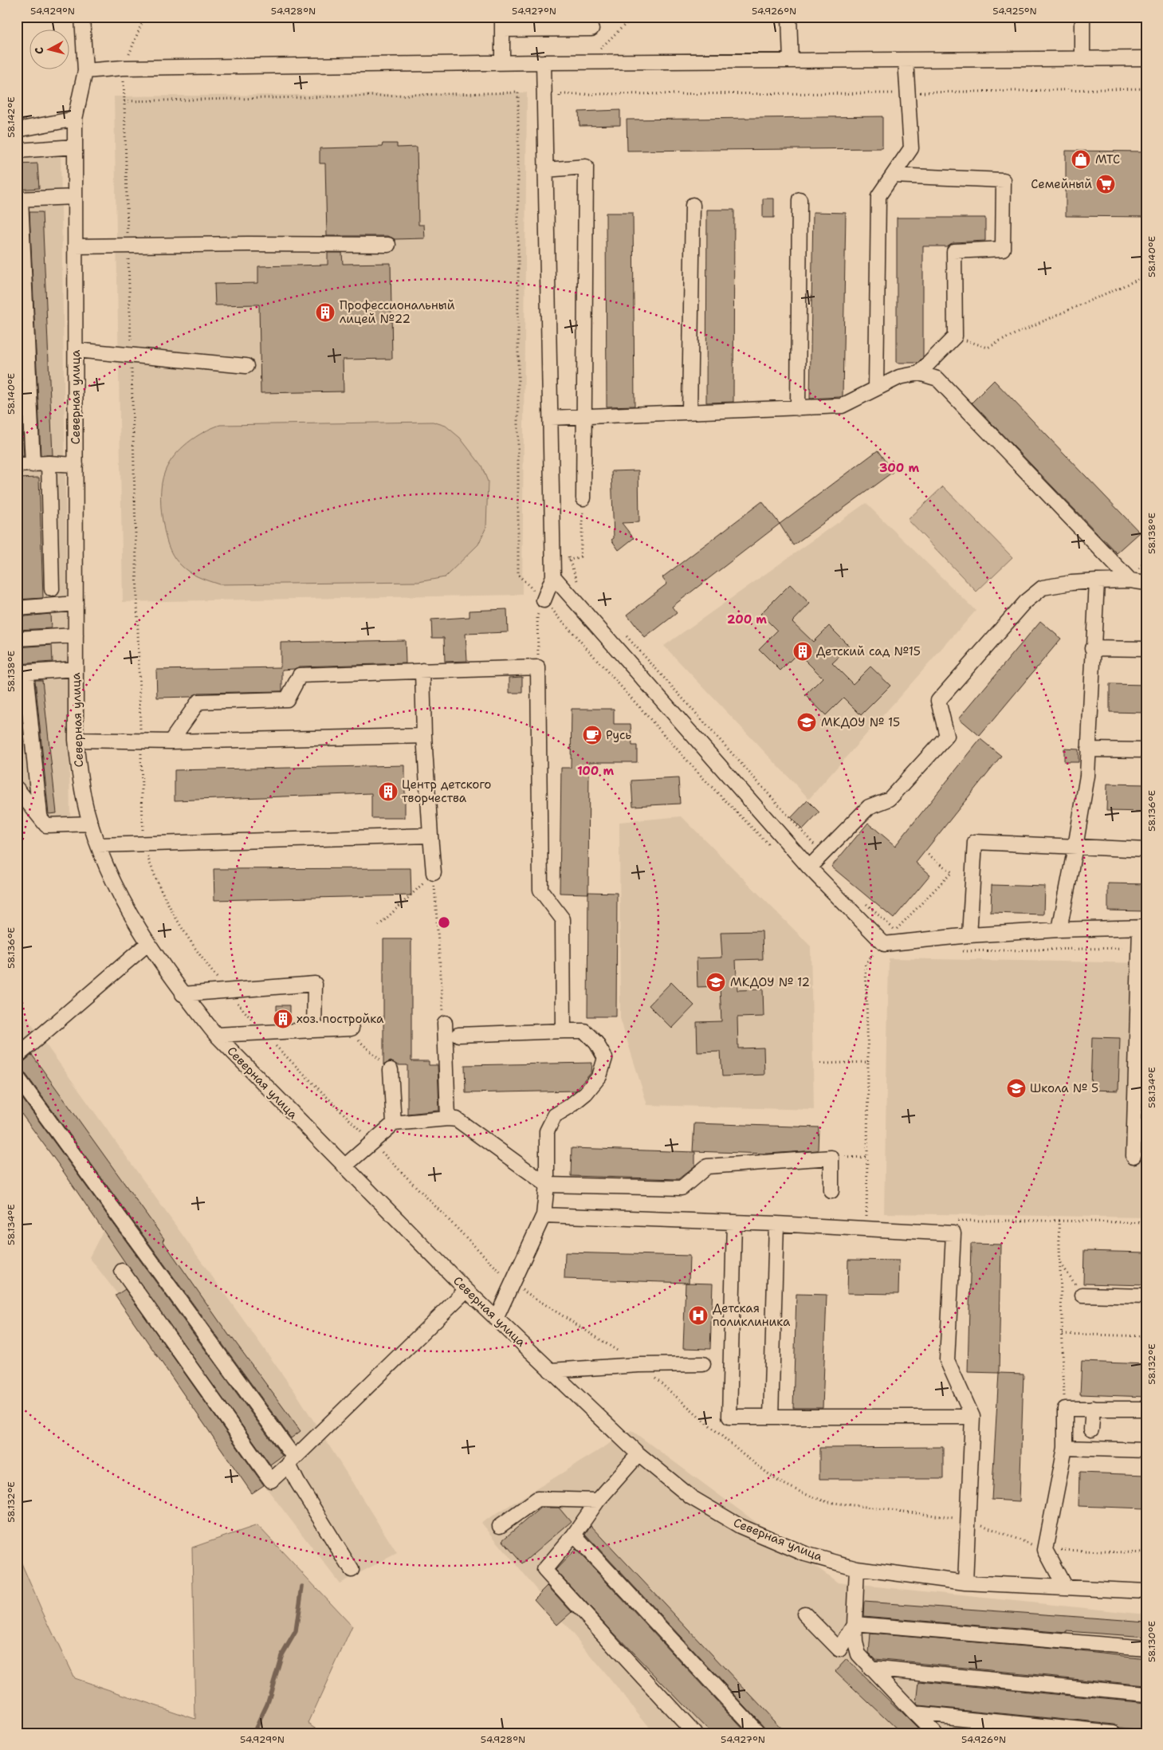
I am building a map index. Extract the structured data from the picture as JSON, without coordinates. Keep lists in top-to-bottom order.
{
  "streets": {
    "street": ["Северная улица"]
  },
  "places": {
    "shop": ["МТС"],
    "supermarket": ["Семейный"],
    "building": [
      "Профессиональный лицей №22",
      "Детский сад №15",
      "Центр детского творчества",
      "хоз. постройка"
    ],
    "school or university": ["МКДОУ № 15", "МКДОУ № 12", "Школа № 5"],
    "cafe": ["Русь"],
    "hospital": ["Детская поликлиника"]
  },
  "north": "left",
  "coordinates": [
    "54.929°N",
    "54.928°N",
    "54.927°N",
    "54.926°N",
    "54.925°N",
    "58.142°E",
    "58.140°E",
    "58.138°E",
    "58.136°E",
    "58.134°E",
    "58.132°E",
    "58.130°E"
  ],
  "rings": ["300 m", "200 m", "100 m"]
}
